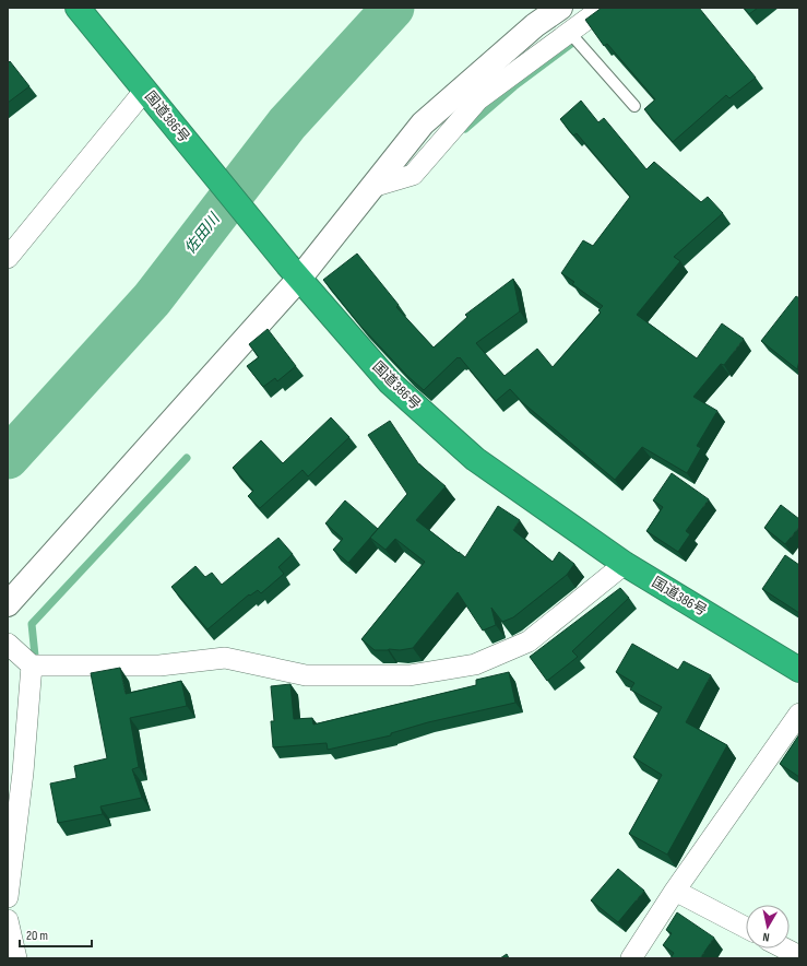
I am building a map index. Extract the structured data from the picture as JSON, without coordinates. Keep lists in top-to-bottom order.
{
  "streets": {
    "highway": ["国道386号"]
  },
  "water": ["佐田川"],
  "scale_bar": "20 m",
  "north": "bottom"
}
